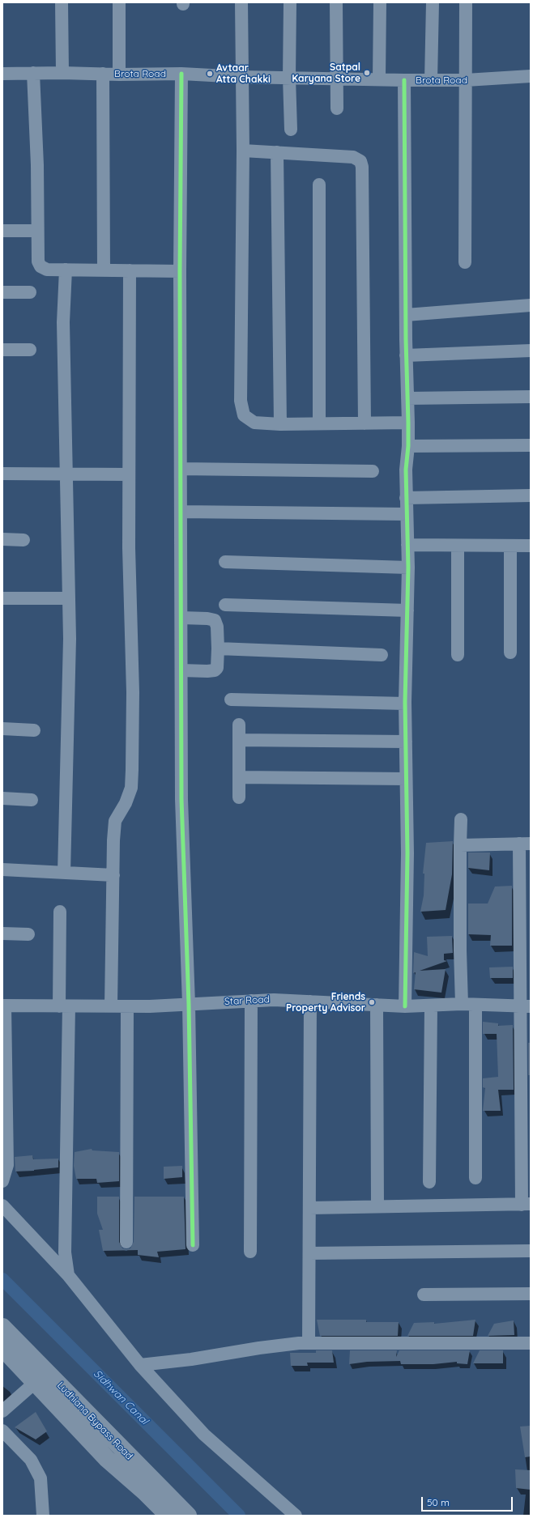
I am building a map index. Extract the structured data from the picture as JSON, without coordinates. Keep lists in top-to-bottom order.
{
  "streets": {
    "highway": ["Ludhiana Bypass Road"],
    "street": ["Brota Road", "Star Road"]
  },
  "water": ["Sidhwan Canal"],
  "places": ["Satpal Karyana Store", "Avtaar Atta Chakki", "Friends Property Advisor"],
  "scale_bar": "50 m"
}
